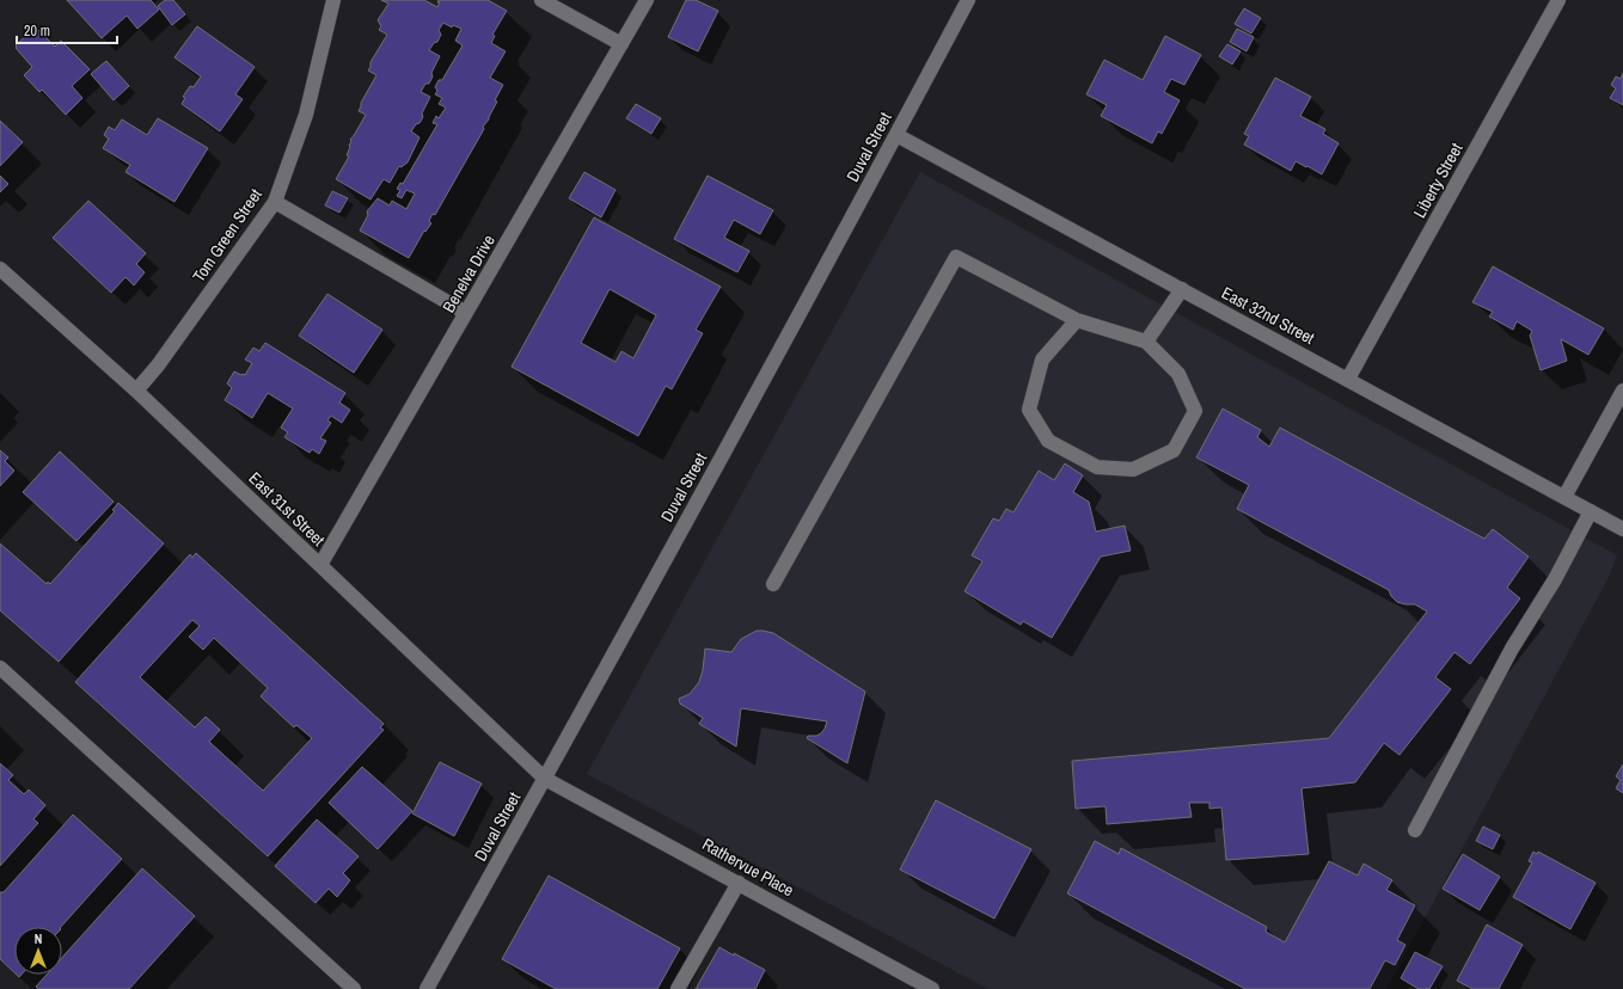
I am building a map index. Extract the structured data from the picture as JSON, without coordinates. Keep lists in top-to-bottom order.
{
  "streets": {
    "street": [
      "Duval Street",
      "Liberty Street",
      "Tom Green Street",
      "Benelva Drive",
      "East 32nd Street",
      "East 31st Street",
      "Rathervue Place"
    ]
  },
  "crossings": [
    ["Duval Street", "East 32nd Street"],
    ["Duval Street", "East 31st Street"],
    ["Duval Street", "Rathervue Place"],
    ["Liberty Street", "East 32nd Street"],
    ["Tom Green Street", "East 31st Street"],
    ["Benelva Drive", "East 31st Street"],
    ["East 31st Street", "Rathervue Place"]
  ],
  "scale_bar": "20 m",
  "north": "top"
}
